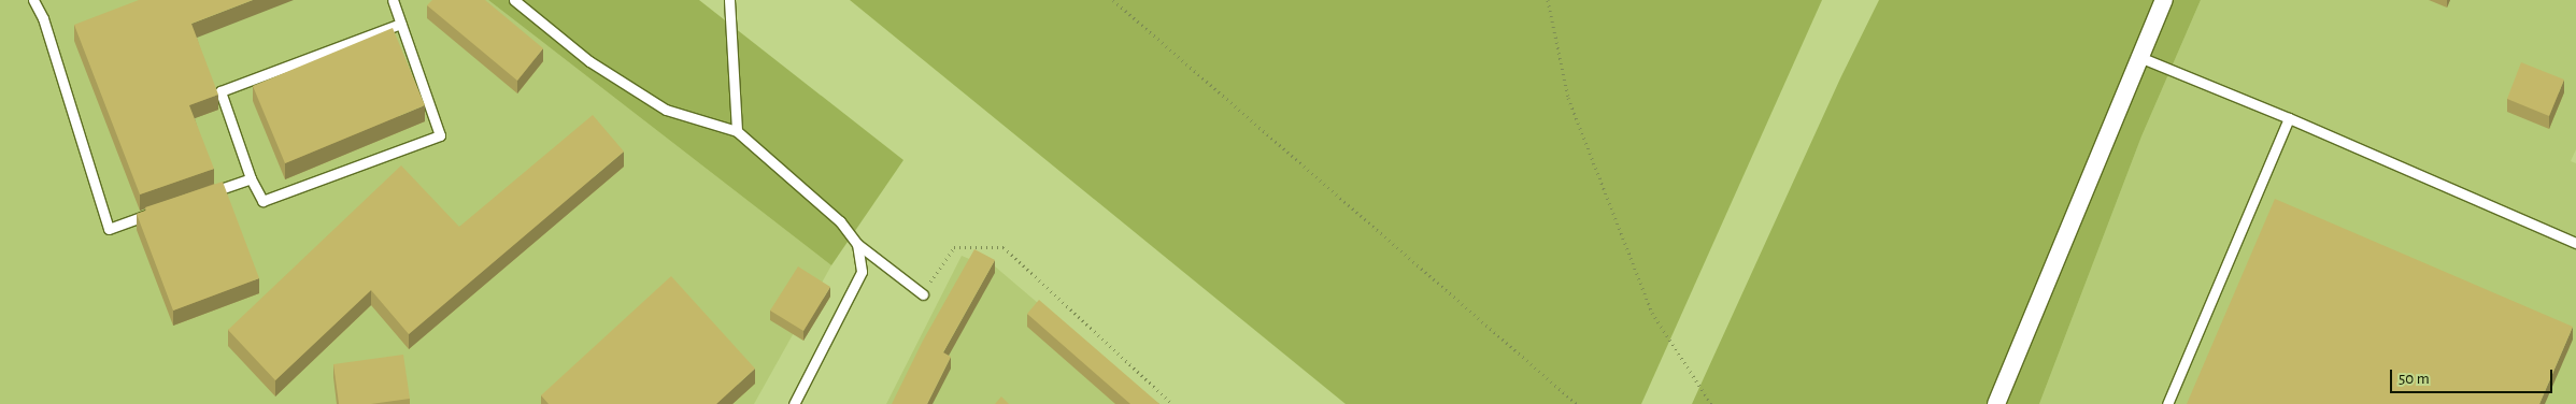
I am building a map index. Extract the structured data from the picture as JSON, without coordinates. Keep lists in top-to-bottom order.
{
  "scale_bar": "50 m"
}
